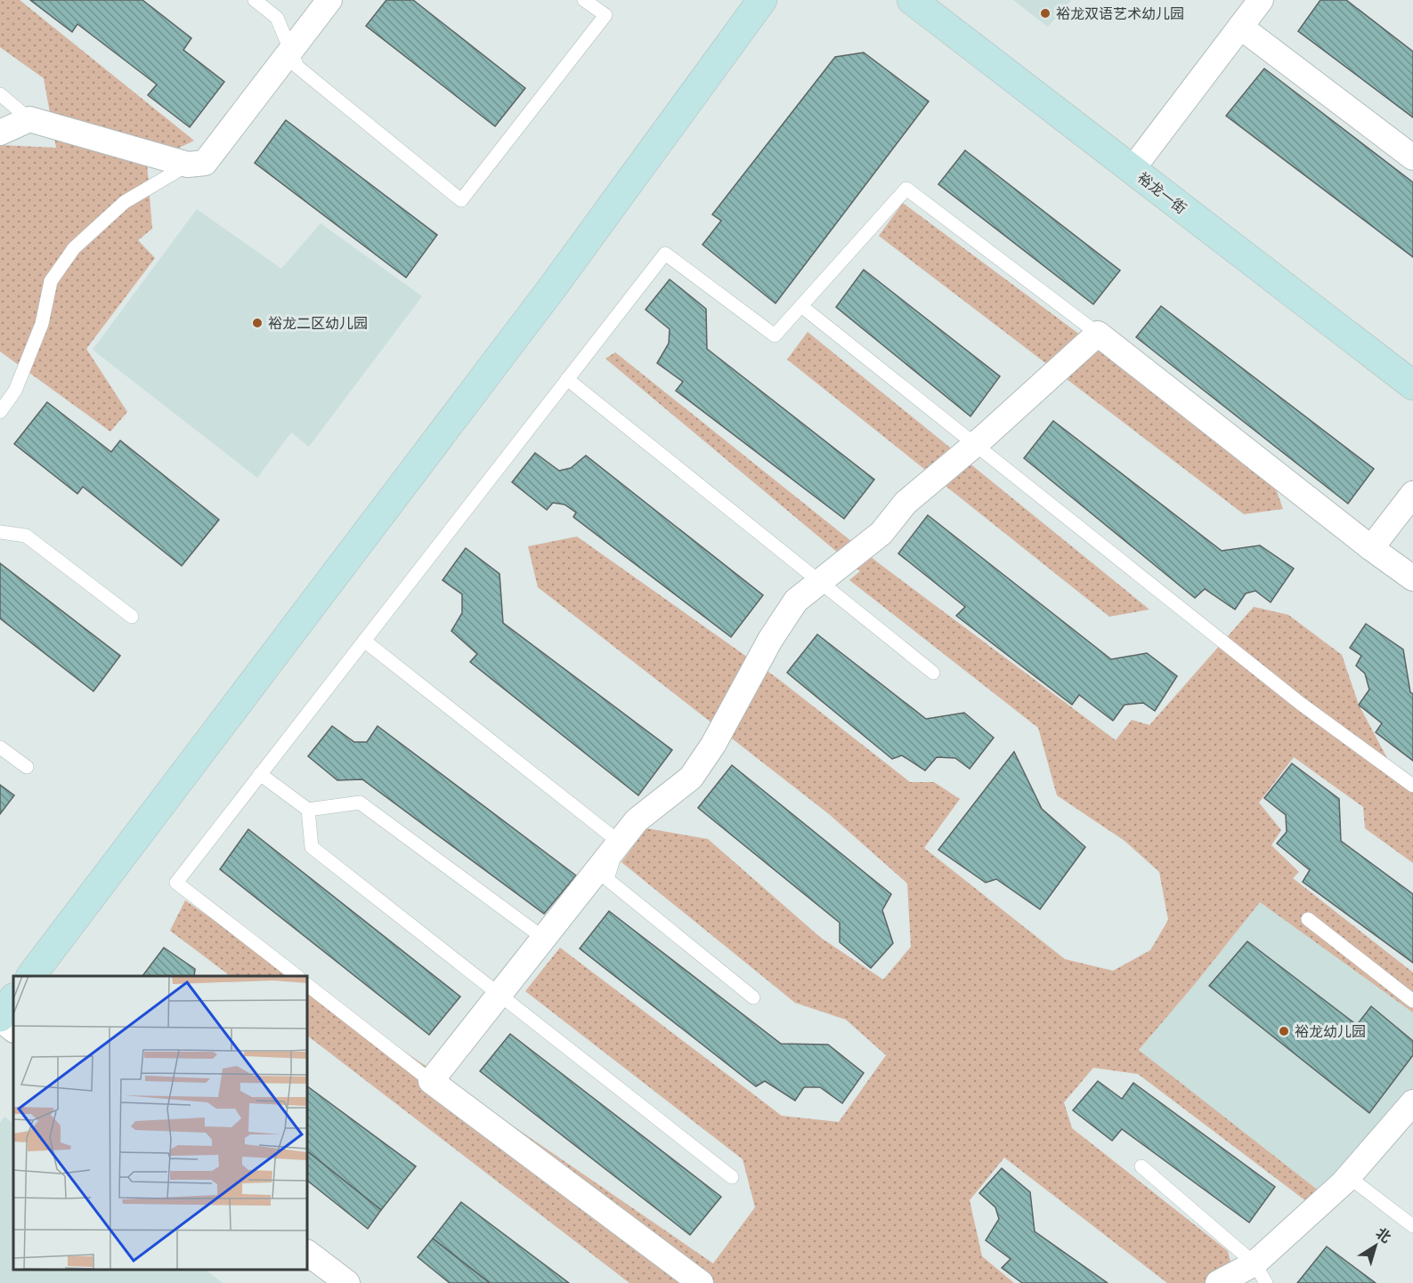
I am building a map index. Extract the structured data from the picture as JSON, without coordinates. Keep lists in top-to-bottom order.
{
  "streets": {
    "street": ["裕龙一街"]
  },
  "places": ["裕龙双语艺术幼儿园", "裕龙二区幼儿园", "裕龙幼儿园"],
  "north": "top right"
}
